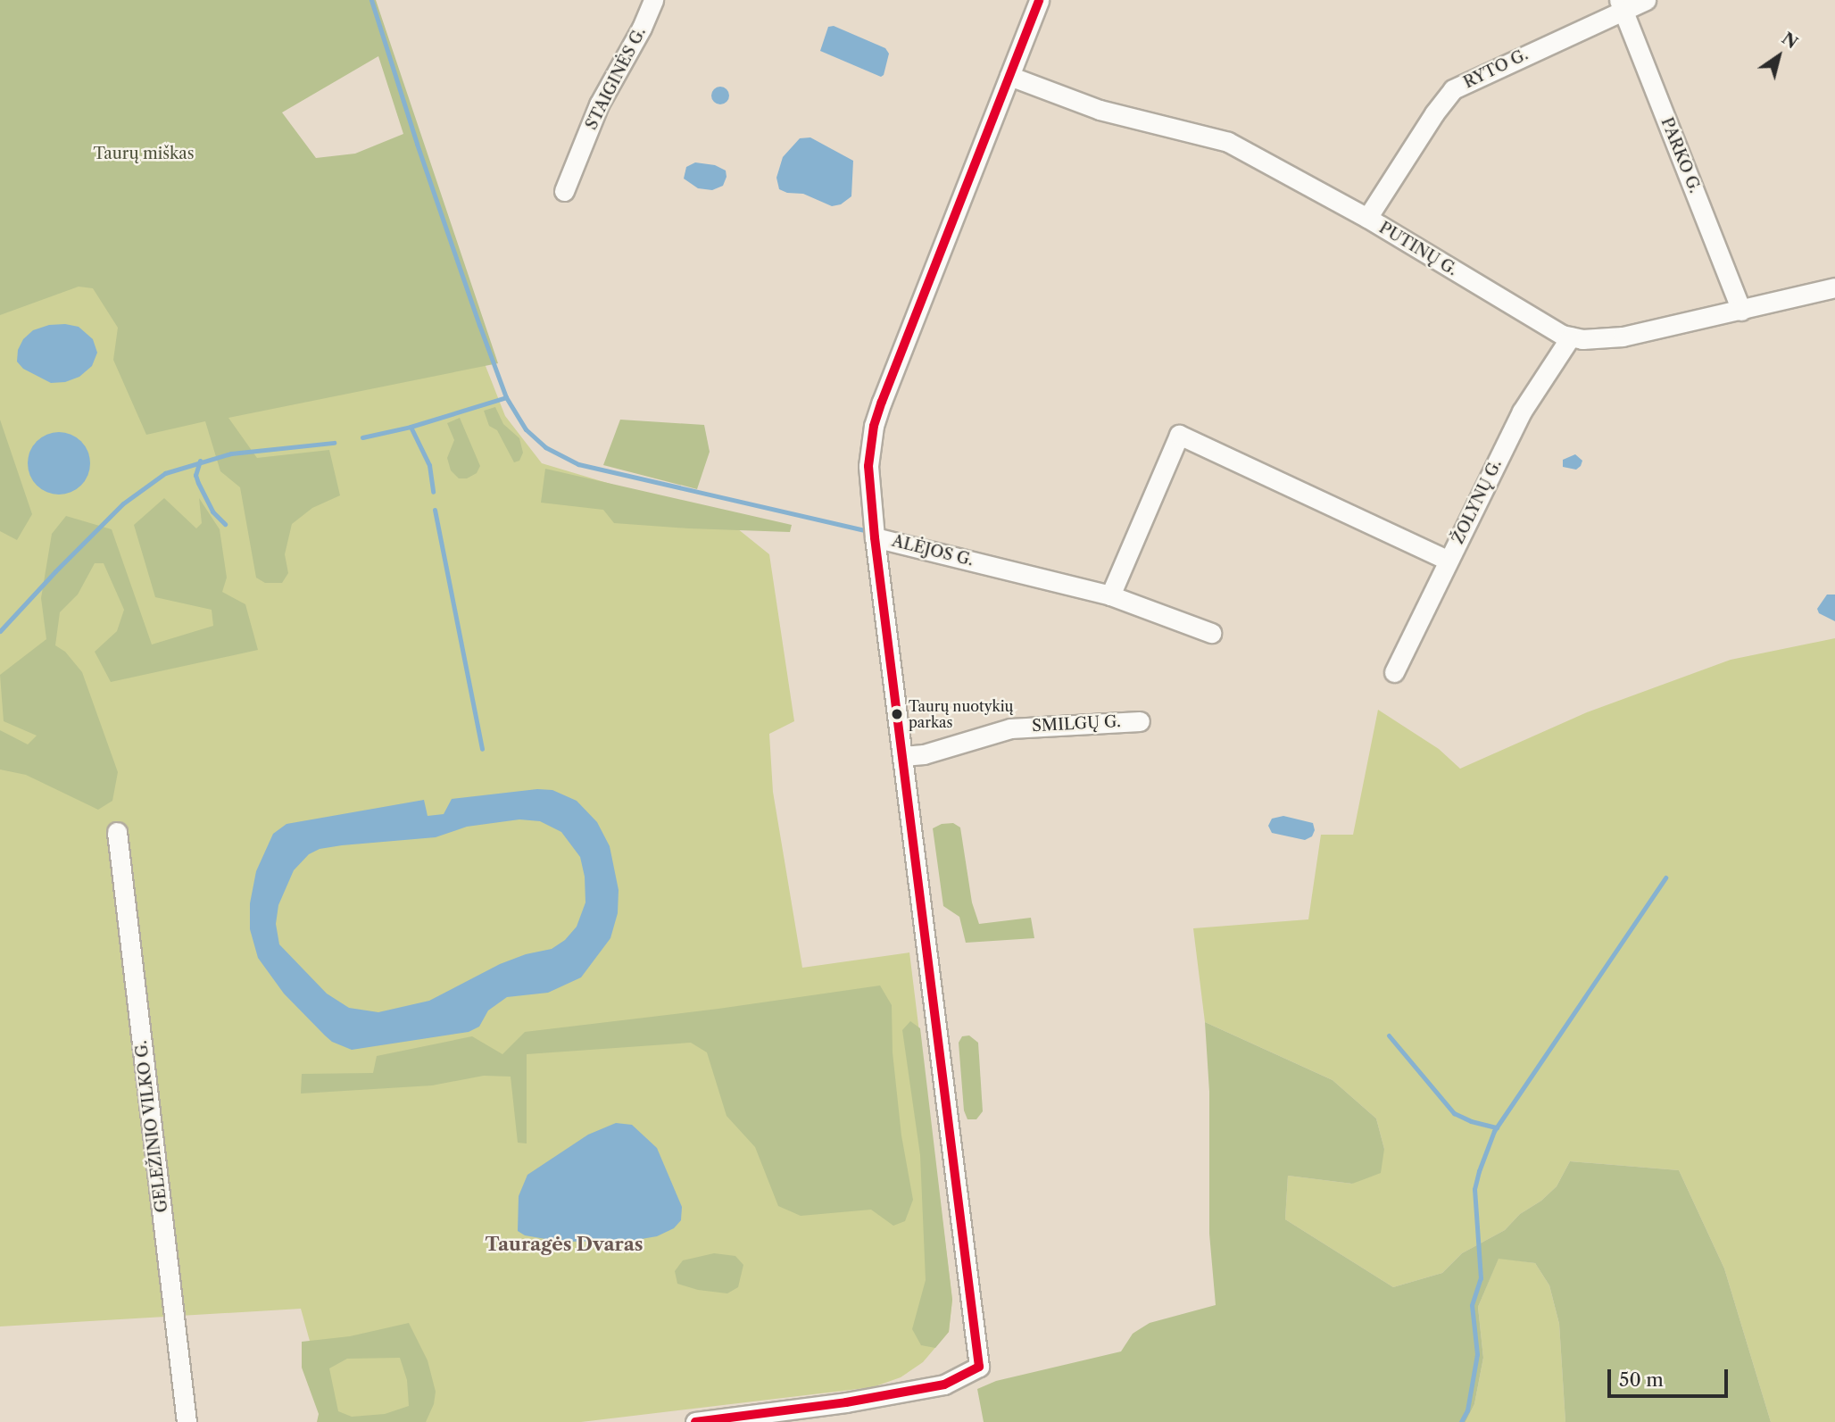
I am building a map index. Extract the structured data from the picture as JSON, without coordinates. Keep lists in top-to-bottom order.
{
  "streets": {
    "street": [
      "RYTO G.",
      "STAIGINĖS G.",
      "PARKO G.",
      "PUTINŲ G.",
      "ŽOLYNŲ G.",
      "ALĖJOS G.",
      "SMILGŲ G.",
      "GELEŽINIO VILKO G."
    ]
  },
  "crossings": [
    ["RYTO G.", "PARKO G."],
    ["RYTO G.", "PUTINŲ G."],
    ["PARKO G.", "PUTINŲ G."],
    ["PUTINŲ G.", "ŽOLYNŲ G."],
    ["PUTINŲ G.", "ALĖJOS G."]
  ],
  "districts": ["Tauragės Dvaras"],
  "parks": ["Taurų miškas"],
  "places": ["Taurų nuotykių parkas"],
  "scale_bar": "50 m",
  "north": "top right"
}
